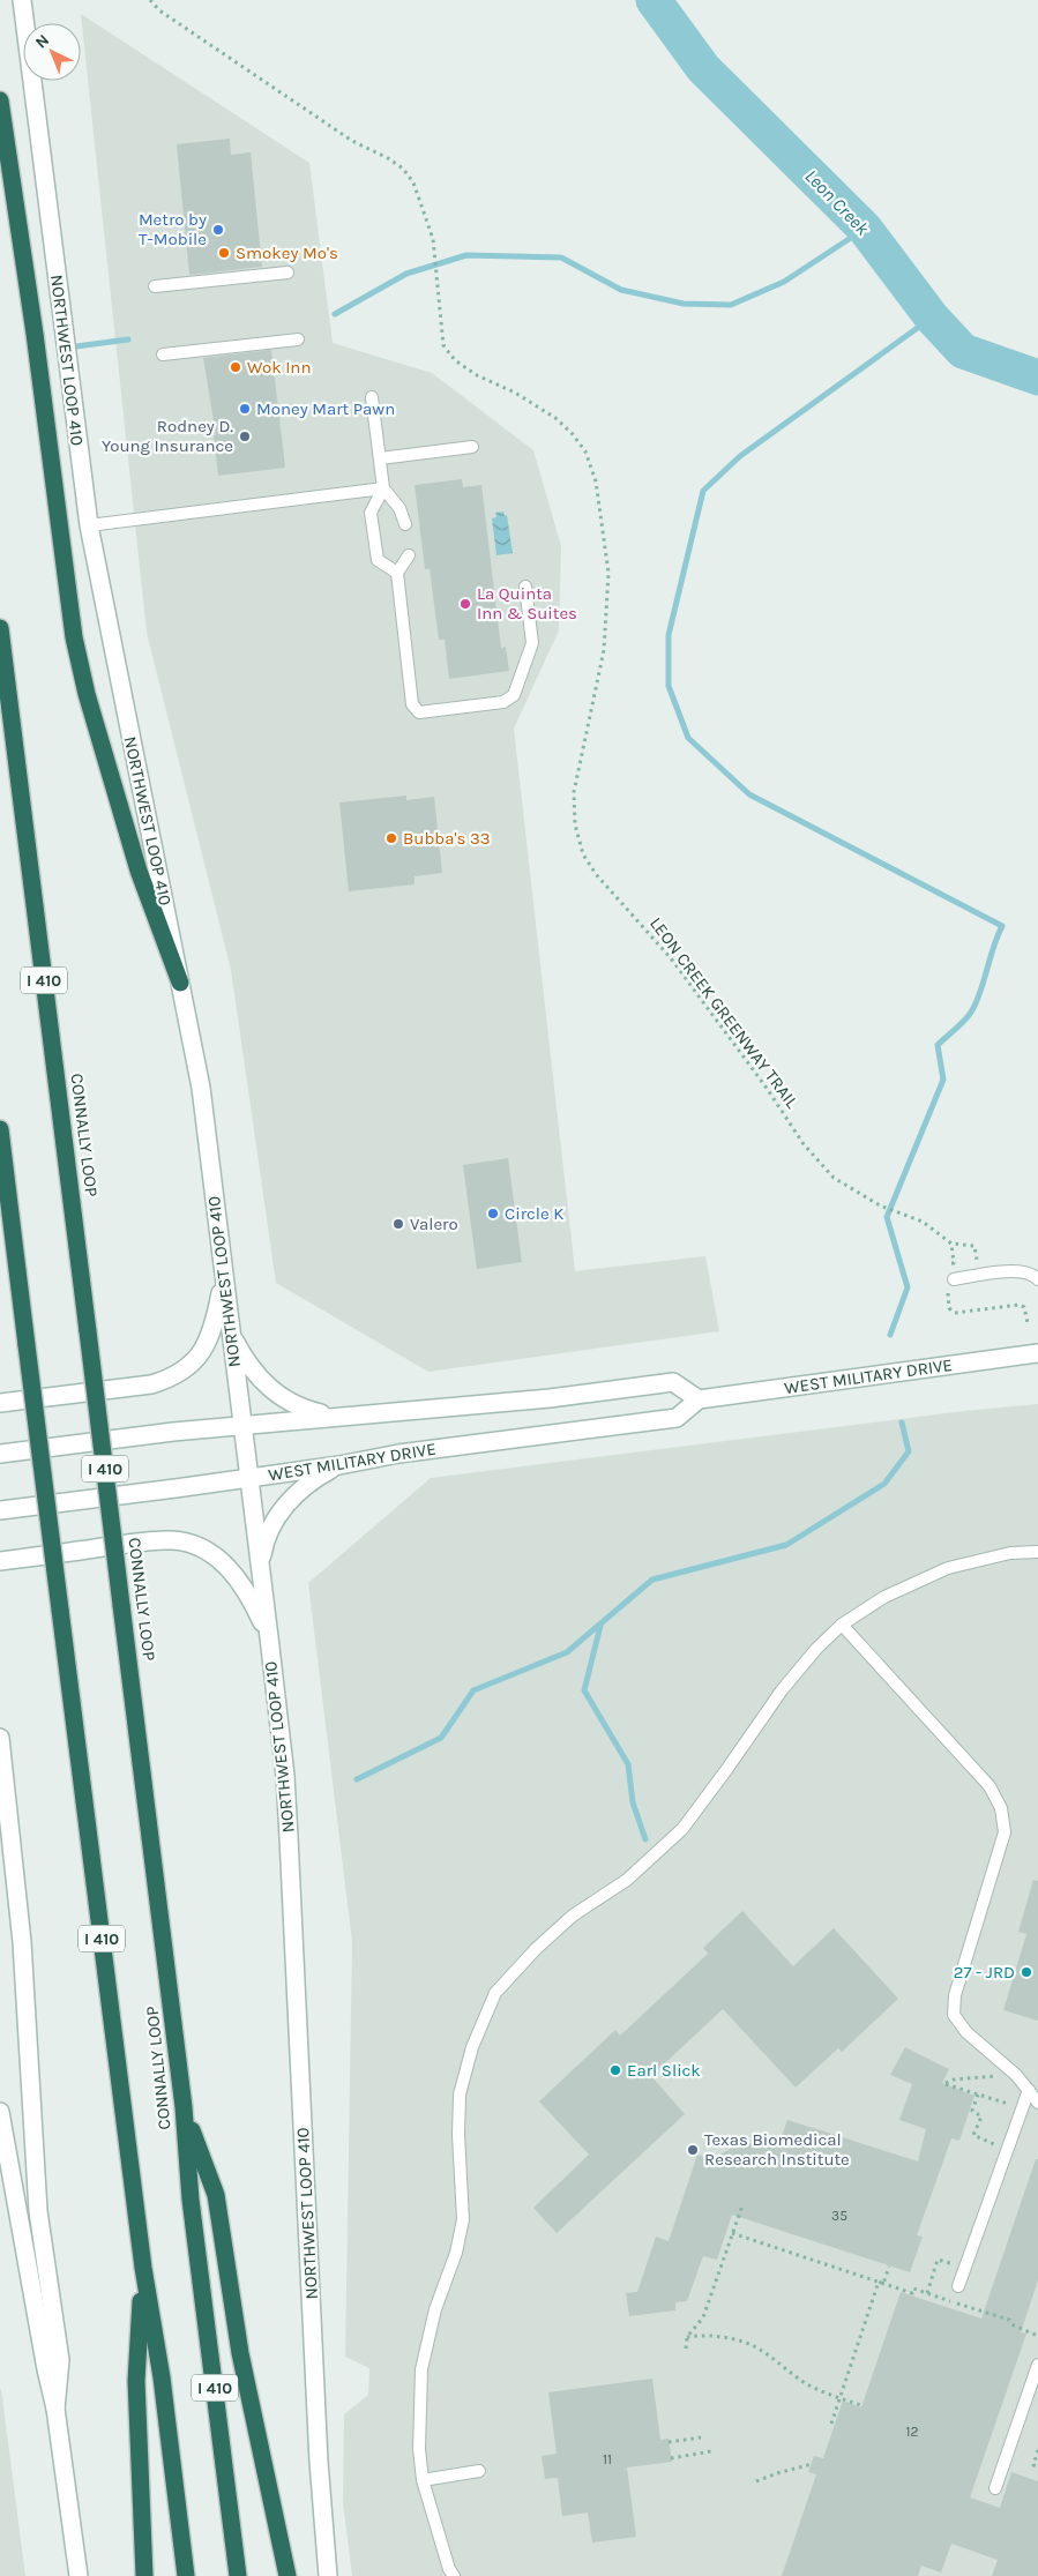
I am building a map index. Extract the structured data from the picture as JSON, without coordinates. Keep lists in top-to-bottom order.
{
  "streets": {
    "highway": ["I 410", "CONNALLY LOOP"],
    "main road": ["NORTHWEST LOOP 410", "WEST MILITARY DRIVE"],
    "path": ["LEON CREEK GREENWAY TRAIL"]
  },
  "crossings": [
    ["NORTHWEST LOOP 410", "WEST MILITARY DRIVE"]
  ],
  "water": ["Leon Creek"],
  "places": [
    "Metro by T-Mobile",
    "Smokey Mo's",
    "Wok Inn",
    "Money Mart Pawn",
    "Rodney D. Young Insurance",
    "La Quinta Inn & Suites",
    "Bubba's 33",
    "Circle K",
    "Valero",
    "27 - JRD",
    "Earl Slick",
    "Texas Biomedical Research Institute"
  ],
  "house_numbers": ["35", "12", "11"],
  "north": "top left"
}
